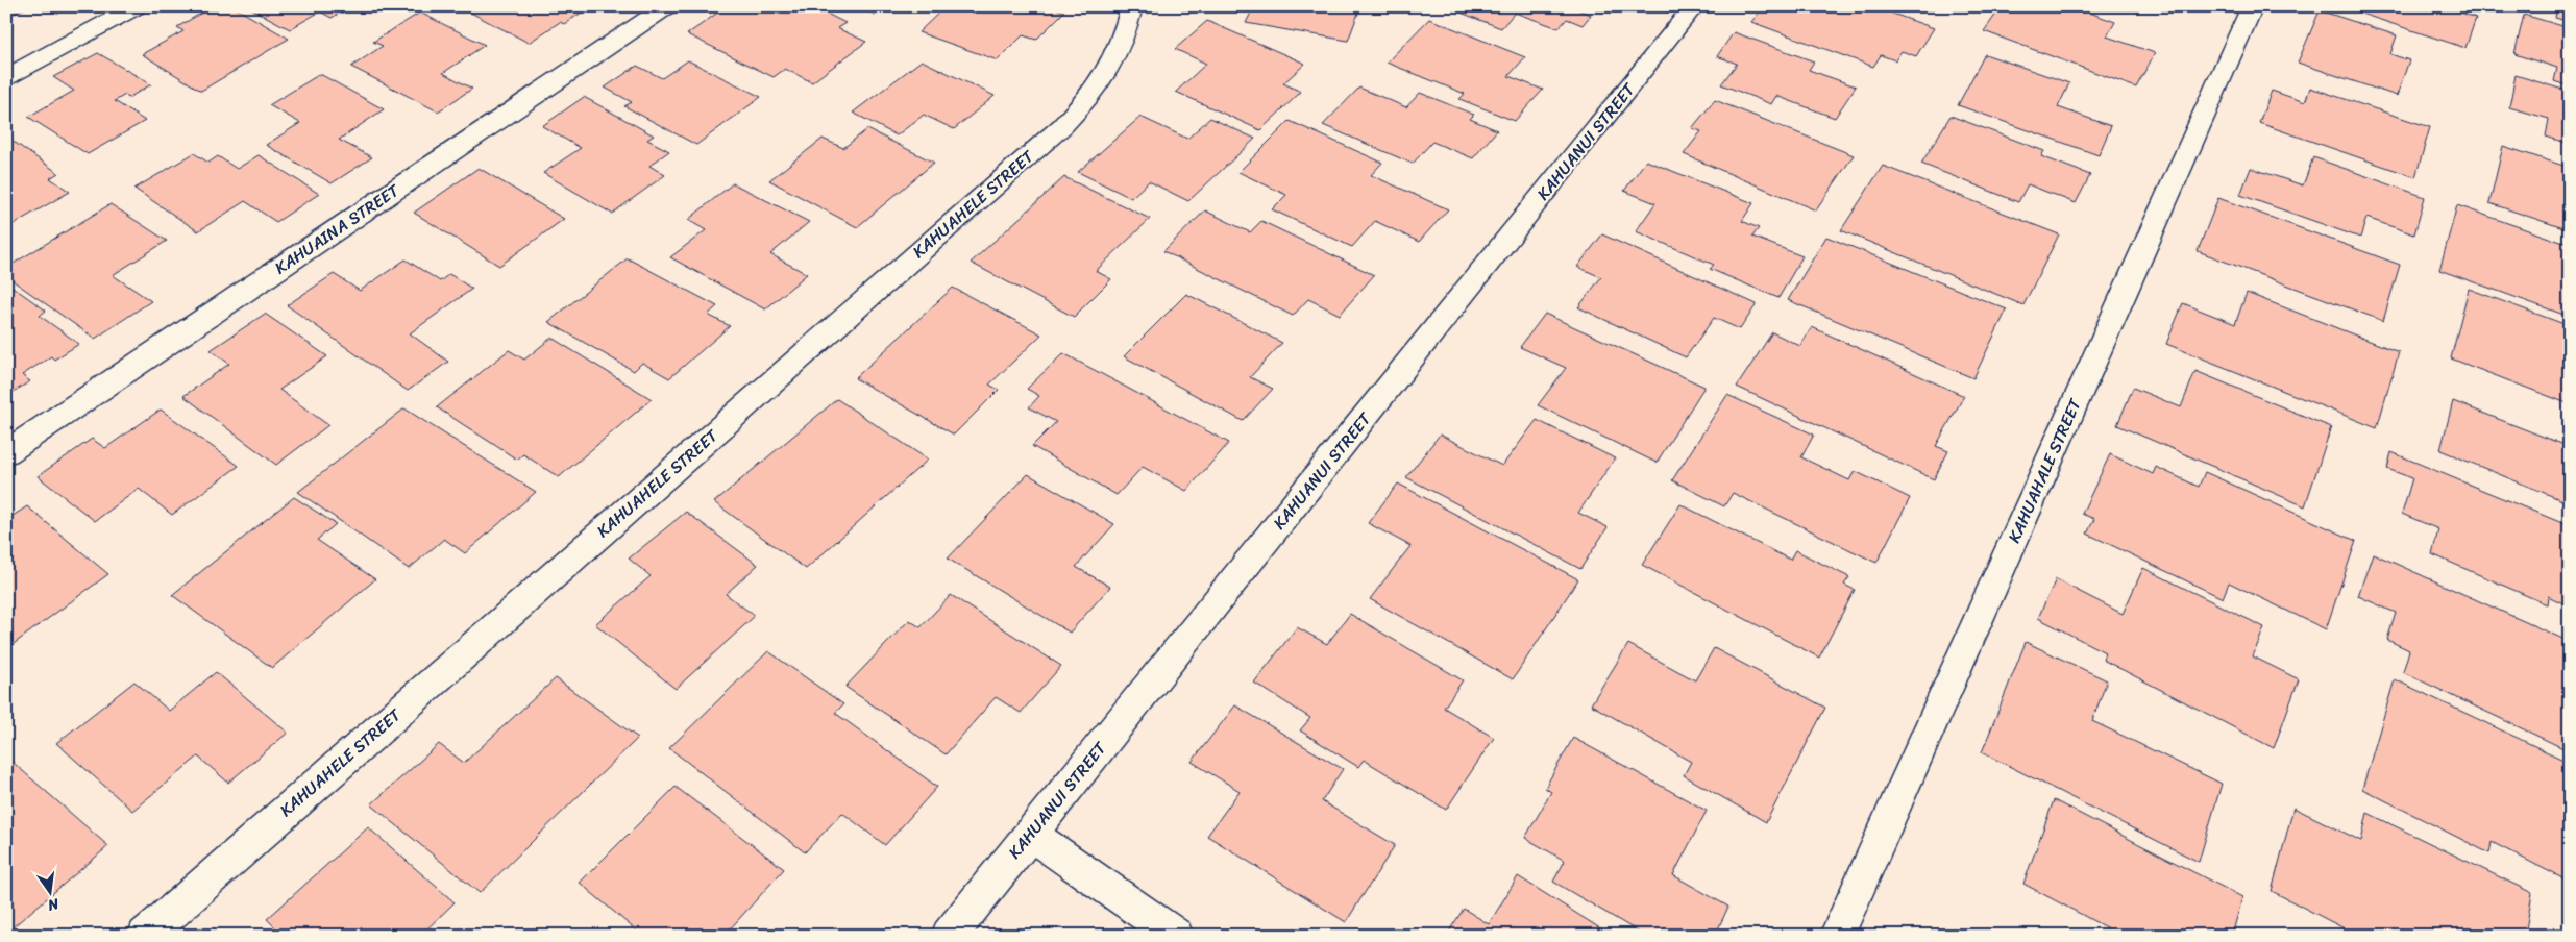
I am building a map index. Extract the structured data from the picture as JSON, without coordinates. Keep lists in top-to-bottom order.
{
  "streets": {
    "street": [
      "KAHUANUI STREET",
      "KAHUAHELE STREET",
      "KAHUAINA STREET",
      "KAHUAHALE STREET"
    ]
  },
  "north": "bottom"
}
